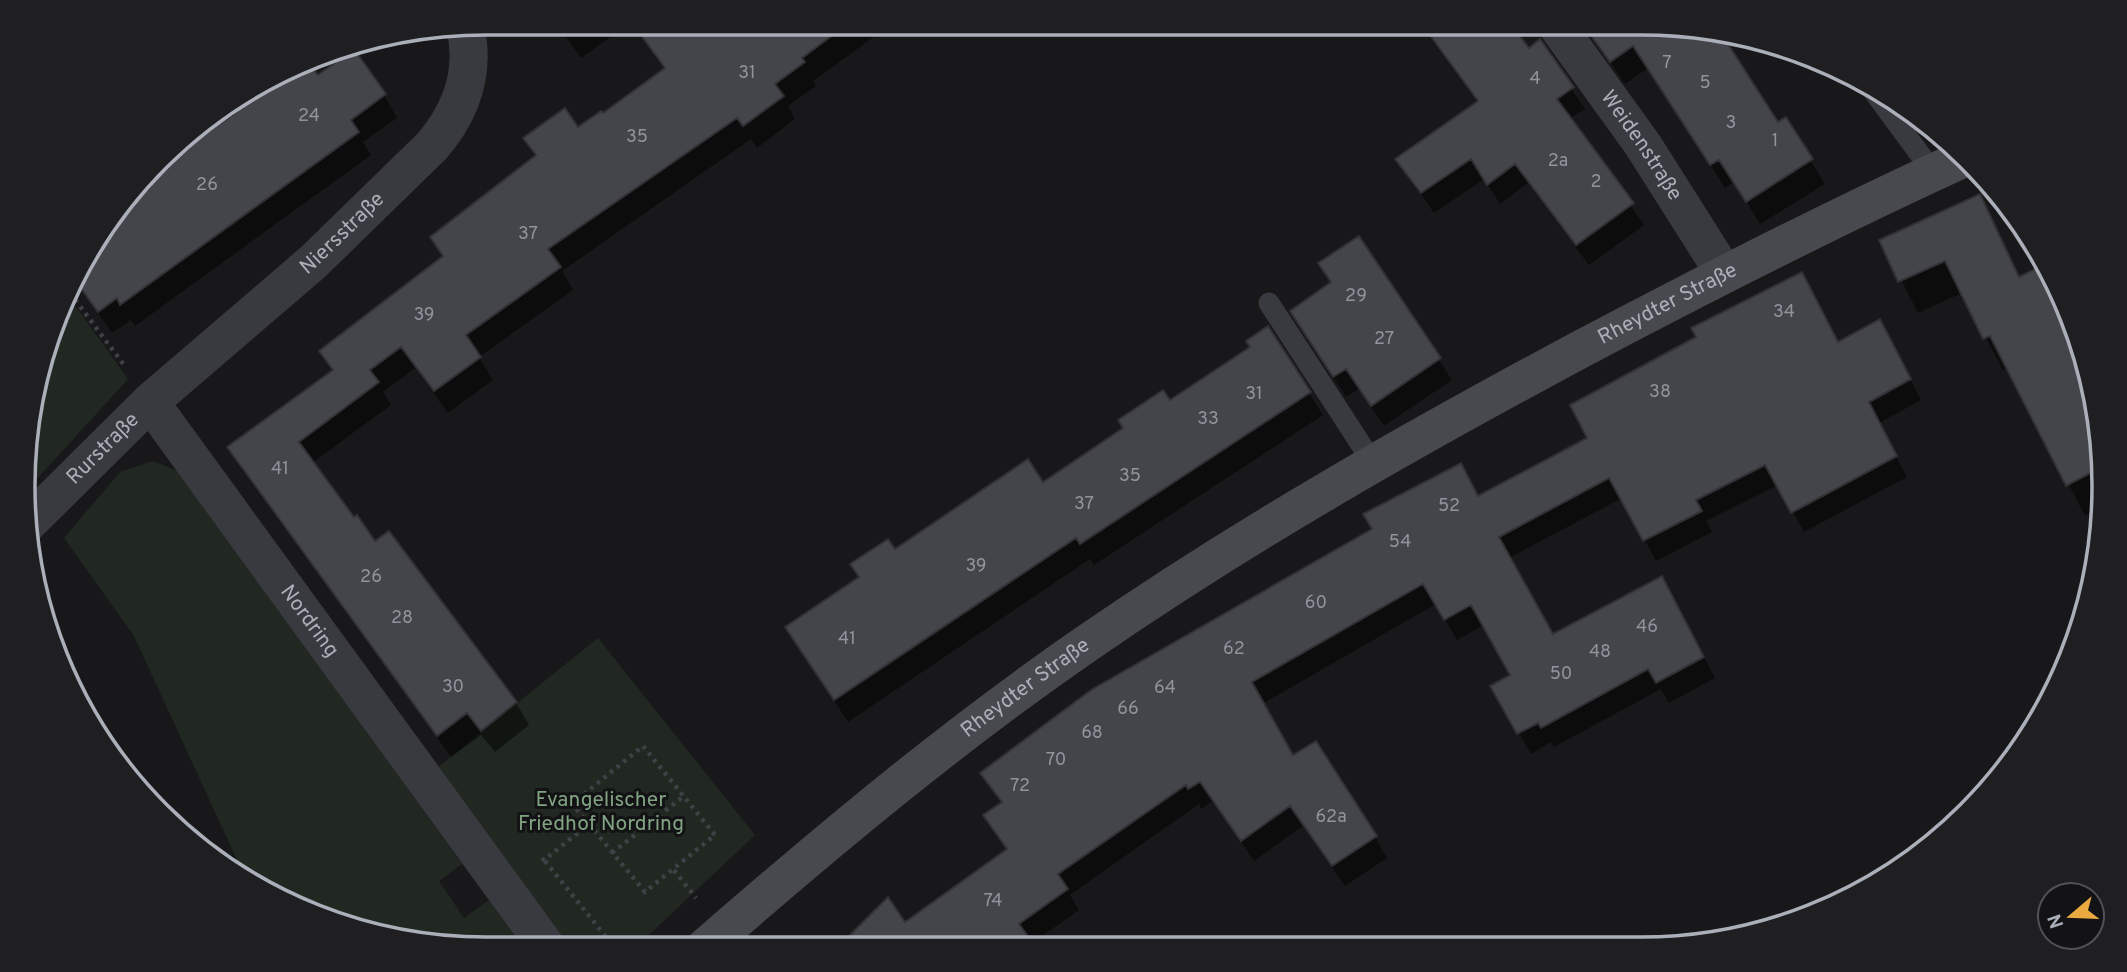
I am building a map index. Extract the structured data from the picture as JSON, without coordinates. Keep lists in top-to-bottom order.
{
  "streets": {
    "main road": ["Rheydter Straße"],
    "street": [
      "Weidenstraße",
      "Niersstraße",
      "Rurstraße",
      "Nordring"
    ]
  },
  "crossings": [
    ["Weidenstraße", "Rheydter Straße"],
    ["Niersstraße", "Rurstraße"],
    ["Niersstraße", "Nordring"],
    ["Rurstraße", "Nordring"]
  ],
  "parks": ["Evangelischer Friedhof Nordring"],
  "house_numbers": [
    "7",
    "31",
    "4",
    "5",
    "24",
    "3",
    "35",
    "1",
    "2a",
    "2",
    "26",
    "37",
    "29",
    "34",
    "39",
    "27",
    "38",
    "31",
    "33",
    "41",
    "35",
    "37",
    "52",
    "54",
    "39",
    "26",
    "60",
    "28",
    "46",
    "41",
    "62",
    "48",
    "50",
    "30",
    "64",
    "66",
    "68",
    "70",
    "72",
    "62a",
    "74"
  ],
  "north": "left"
}
